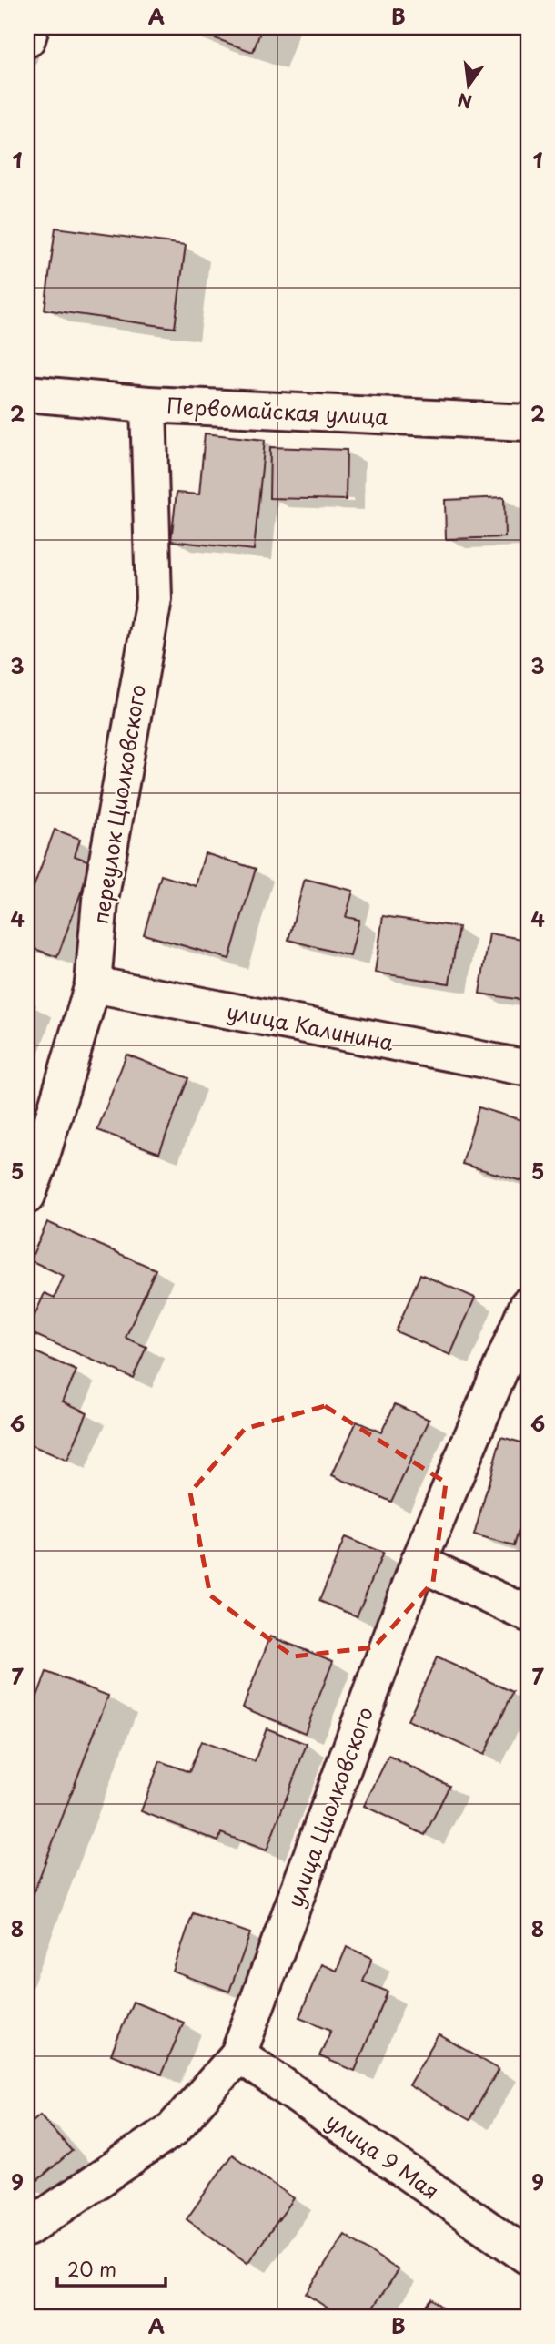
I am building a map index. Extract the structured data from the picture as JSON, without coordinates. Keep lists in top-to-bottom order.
{
  "streets": {
    "street": [
      "Первомайская улица",
      "переулок Циолковского",
      "улица Калинина",
      "улица Циолковского",
      "улица 9 Мая"
    ]
  },
  "crossings": [
    ["Первомайская улица", "переулок Циолковского"],
    ["переулок Циолковского", "улица Калинина"],
    ["улица Циолковского", "улица 9 Мая"]
  ],
  "scale_bar": "20 m",
  "north": "bottom",
  "grid": {
    "columns": ["A", "B"],
    "rows": [
      "1",
      "2",
      "3",
      "4",
      "5",
      "6",
      "7",
      "8",
      "9"
    ]
  }
}
